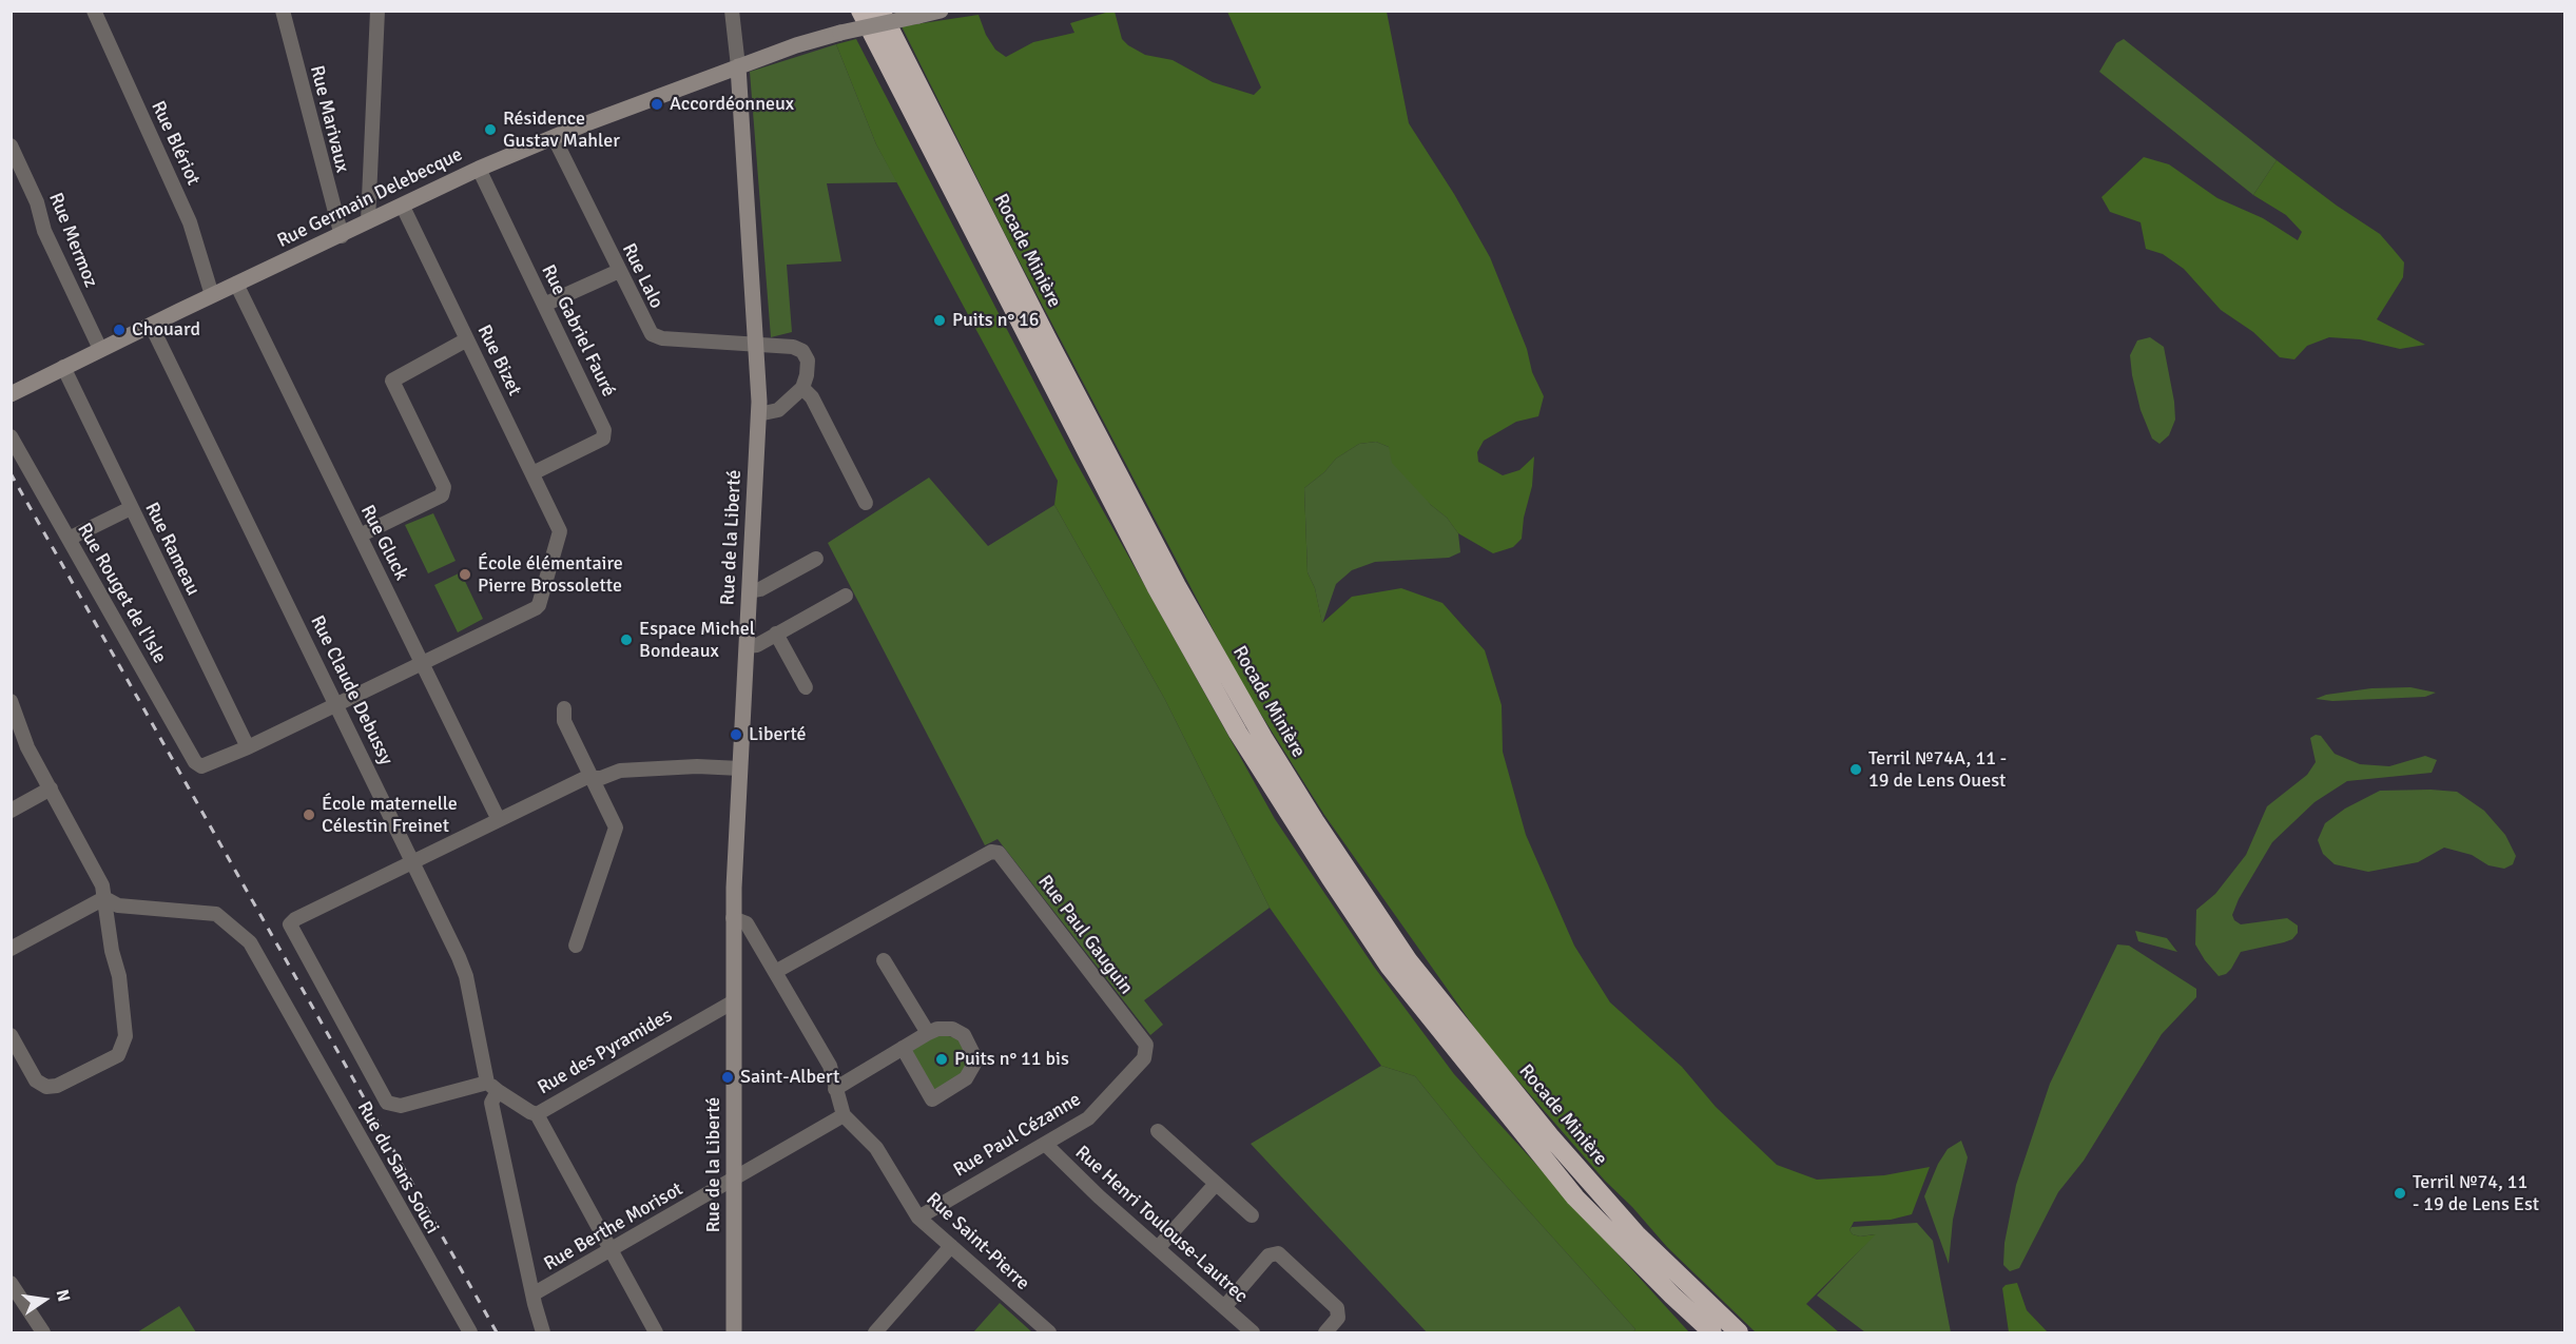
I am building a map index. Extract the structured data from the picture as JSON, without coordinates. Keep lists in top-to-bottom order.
{
  "streets": {
    "highway": ["Rocade Minière"],
    "street": [
      "Rue Marivaux",
      "Rue Blériot",
      "Rue Germain Delebecque",
      "Rue Mermoz",
      "Rue Lalo",
      "Rue Gabriel Fauré",
      "Rue Bizet",
      "Rue de la Liberté",
      "Rue Gluck",
      "Rue Rameau",
      "Rue Rouget de l'Isle",
      "Rue Claude Debussy",
      "Rue Paul Gauguin",
      "Rue des Pyramides",
      "Rue Paul Cézanne",
      "Rue du Sans Souci",
      "Rue Henri Toulouse-Lautrec",
      "Rue Berthe Morisot",
      "Rue Saint-Pierre"
    ]
  },
  "crossings": [
    ["Rue Marivaux", "Rue Germain Delebecque"],
    ["Rue Blériot", "Rue Germain Delebecque"],
    ["Rue Germain Delebecque", "Rue Mermoz"],
    ["Rue Germain Delebecque", "Rue Lalo"],
    ["Rue Germain Delebecque", "Rue Gabriel Fauré"],
    ["Rue Germain Delebecque", "Rue Bizet"],
    ["Rue Germain Delebecque", "Rue de la Liberté"],
    ["Rue Germain Delebecque", "Rue Gluck"],
    ["Rue Germain Delebecque", "Rue Rameau"],
    ["Rue Germain Delebecque", "Rue Claude Debussy"],
    ["Rue Lalo", "Rue de la Liberté"],
    ["Rue Gabriel Fauré", "Rue Bizet"],
    ["Rue Bizet", "Rue Gluck"],
    ["Rue de la Liberté", "Rue des Pyramides"],
    ["Rue de la Liberté", "Rue Berthe Morisot"],
    ["Rue de la Liberté", "Rue Saint-Pierre"],
    ["Rue Rameau", "Rue Rouget de l'Isle"],
    ["Rue Claude Debussy", "Rue des Pyramides"],
    ["Rue Claude Debussy", "Rue Berthe Morisot"],
    ["Rue Paul Gauguin", "Rue Paul Cézanne"],
    ["Rue Paul Gauguin", "Rue Saint-Pierre"],
    ["Rue Paul Cézanne", "Rue Henri Toulouse-Lautrec"],
    ["Rue Paul Cézanne", "Rue Saint-Pierre"],
    ["Rue Berthe Morisot", "Rue Saint-Pierre"]
  ],
  "places": [
    "Accordéonneux",
    "Résidence Gustav Mahler",
    "Puits n° 16",
    "Chouard",
    "École élémentaire Pierre Brossolette",
    "Espace Michel Bondeaux",
    "Liberté",
    "Terril №74A, 11 - 19 de Lens Ouest",
    "École maternelle Célestin Freinet",
    "Puits n° 11 bis",
    "Saint-Albert",
    "Terril №74, 11 - 19 de Lens Est"
  ],
  "north": "right"
}
